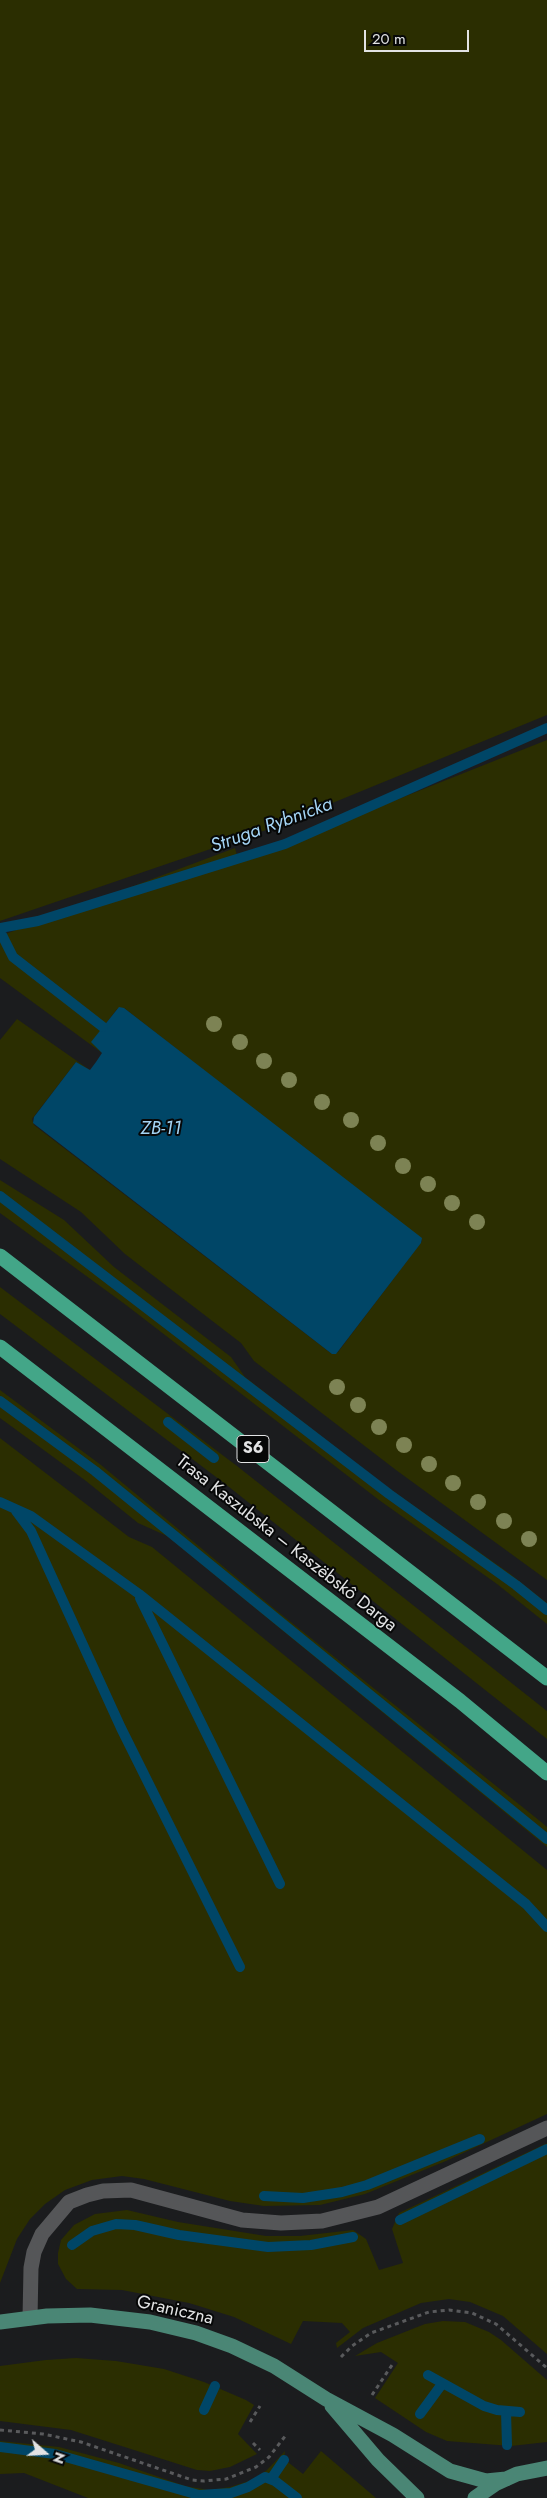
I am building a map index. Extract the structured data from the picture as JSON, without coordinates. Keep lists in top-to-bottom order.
{
  "streets": {
    "highway": ["S6", "Trasa Kaszubska – Kaszëbskô Darga"],
    "main road": ["Graniczna"]
  },
  "water": ["Struga Rybnicka", "ZB-11"],
  "scale_bar": "20 m",
  "north": "right"
}
